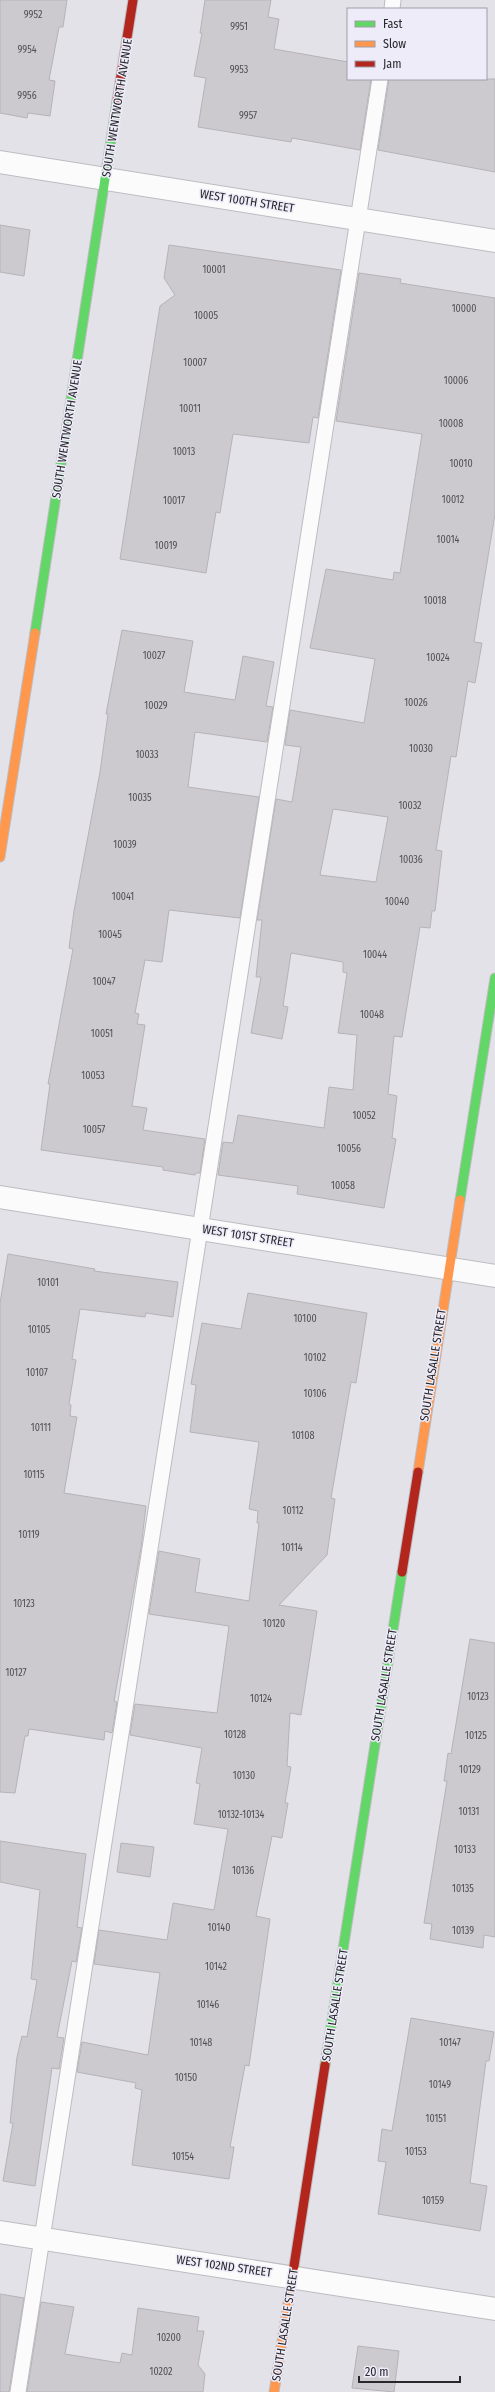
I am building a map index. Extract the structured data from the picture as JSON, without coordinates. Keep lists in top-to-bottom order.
{
  "streets": {
    "street": [
      "SOUTH WENTWORTH AVENUE",
      "WEST 100TH STREET",
      "WEST 101ST STREET",
      "SOUTH LASALLE STREET",
      "WEST 102ND STREET"
    ]
  },
  "crossings": [
    ["SOUTH WENTWORTH AVENUE", "WEST 100TH STREET"],
    ["WEST 101ST STREET", "SOUTH LASALLE STREET"],
    ["SOUTH LASALLE STREET", "WEST 102ND STREET"]
  ],
  "house_numbers": [
    "9952",
    "9951",
    "9954",
    "9953",
    "9956",
    "9957",
    "10001",
    "10000",
    "10005",
    "10007",
    "10006",
    "10011",
    "10008",
    "10013",
    "10010",
    "10012",
    "10017",
    "10014",
    "10019",
    "10018",
    "10027",
    "10024",
    "10026",
    "10029",
    "10030",
    "10033",
    "10035",
    "10032",
    "10039",
    "10036",
    "10041",
    "10040",
    "10045",
    "10044",
    "10047",
    "10048",
    "10051",
    "10053",
    "10052",
    "10057",
    "10056",
    "10058",
    "10101",
    "10100",
    "10105",
    "10102",
    "10107",
    "10106",
    "10111",
    "10108",
    "10115",
    "10112",
    "10119",
    "10114",
    "10123",
    "10120",
    "10127",
    "10123",
    "10124",
    "10128",
    "10125",
    "10129",
    "10130",
    "10131",
    "10132-10134",
    "10133",
    "10136",
    "10135",
    "10140",
    "10139",
    "10142",
    "10146",
    "10148",
    "10147",
    "10150",
    "10149",
    "10151",
    "10153",
    "10154",
    "10159",
    "10200",
    "10202"
  ],
  "legend": ["Fast", "Slow", "Jam"],
  "scale_bar": "20 m"
}
